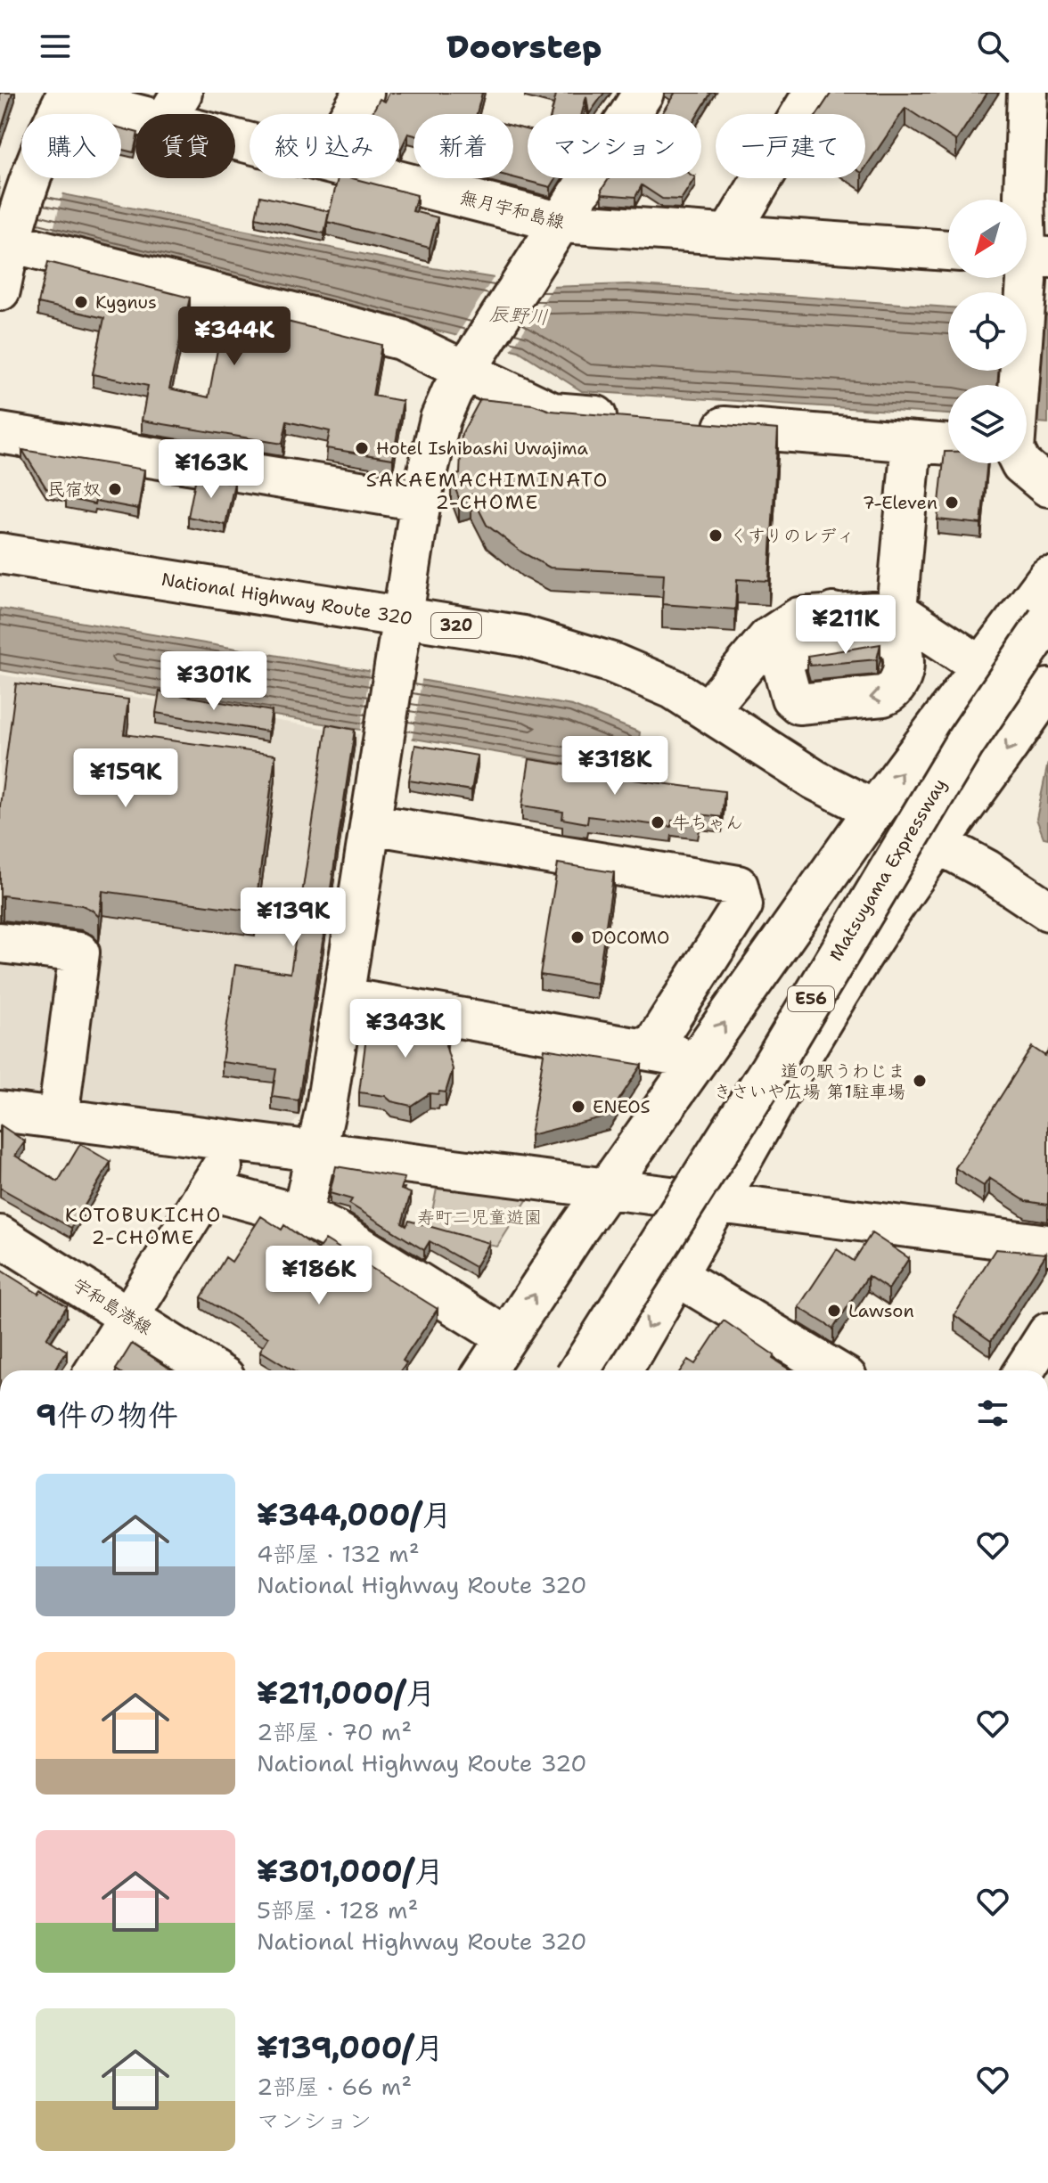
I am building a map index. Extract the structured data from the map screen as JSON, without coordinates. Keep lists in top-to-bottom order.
{
  "streets": {
    "main road": [
      "無月宇和島線",
      "National Highway Route 320",
      "320",
      "Matsuyama Expressway",
      "E56",
      "宇和島港線"
    ]
  },
  "districts": ["SAKAEMACHIMINATO 2-CHOME", "KOTOBUKICHO 2-CHOME"],
  "water": ["辰野川"],
  "parks": ["寿町二児童遊園"],
  "places": [
    "Kygnus",
    "Hotel Ishibashi Uwajima",
    "民宿奴",
    "7-Eleven",
    "くすりのレディ",
    "牛ちゃん",
    "DOCOMO",
    "道の駅うわじま きさいや広場 第1駐車場",
    "ENEOS",
    "Lawson"
  ],
  "north": "bottom left",
  "page": {
    "header": "Doorstep",
    "chip": [
      "購入",
      "賃貸",
      "絞り込み",
      "新着",
      "マンション",
      "一戸建て"
    ],
    "price": [
      "¥344K",
      "¥163K",
      "¥211K",
      "¥301K",
      "¥318K",
      "¥159K",
      "¥139K",
      "¥343K",
      "¥186K"
    ],
    "heading": "9件の物件",
    "list": [
      {
        "name": "¥344,000/月",
        "note": "4部屋 · 132 m² · National Highway Route 320"
      },
      {
        "name": "¥211,000/月",
        "note": "2部屋 · 70 m² · National Highway Route 320"
      },
      {
        "name": "¥301,000/月",
        "note": "5部屋 · 128 m² · National Highway Route 320"
      },
      {
        "name": "¥139,000/月",
        "note": "2部屋 · 66 m² · マンション"
      }
    ]
  }
}
